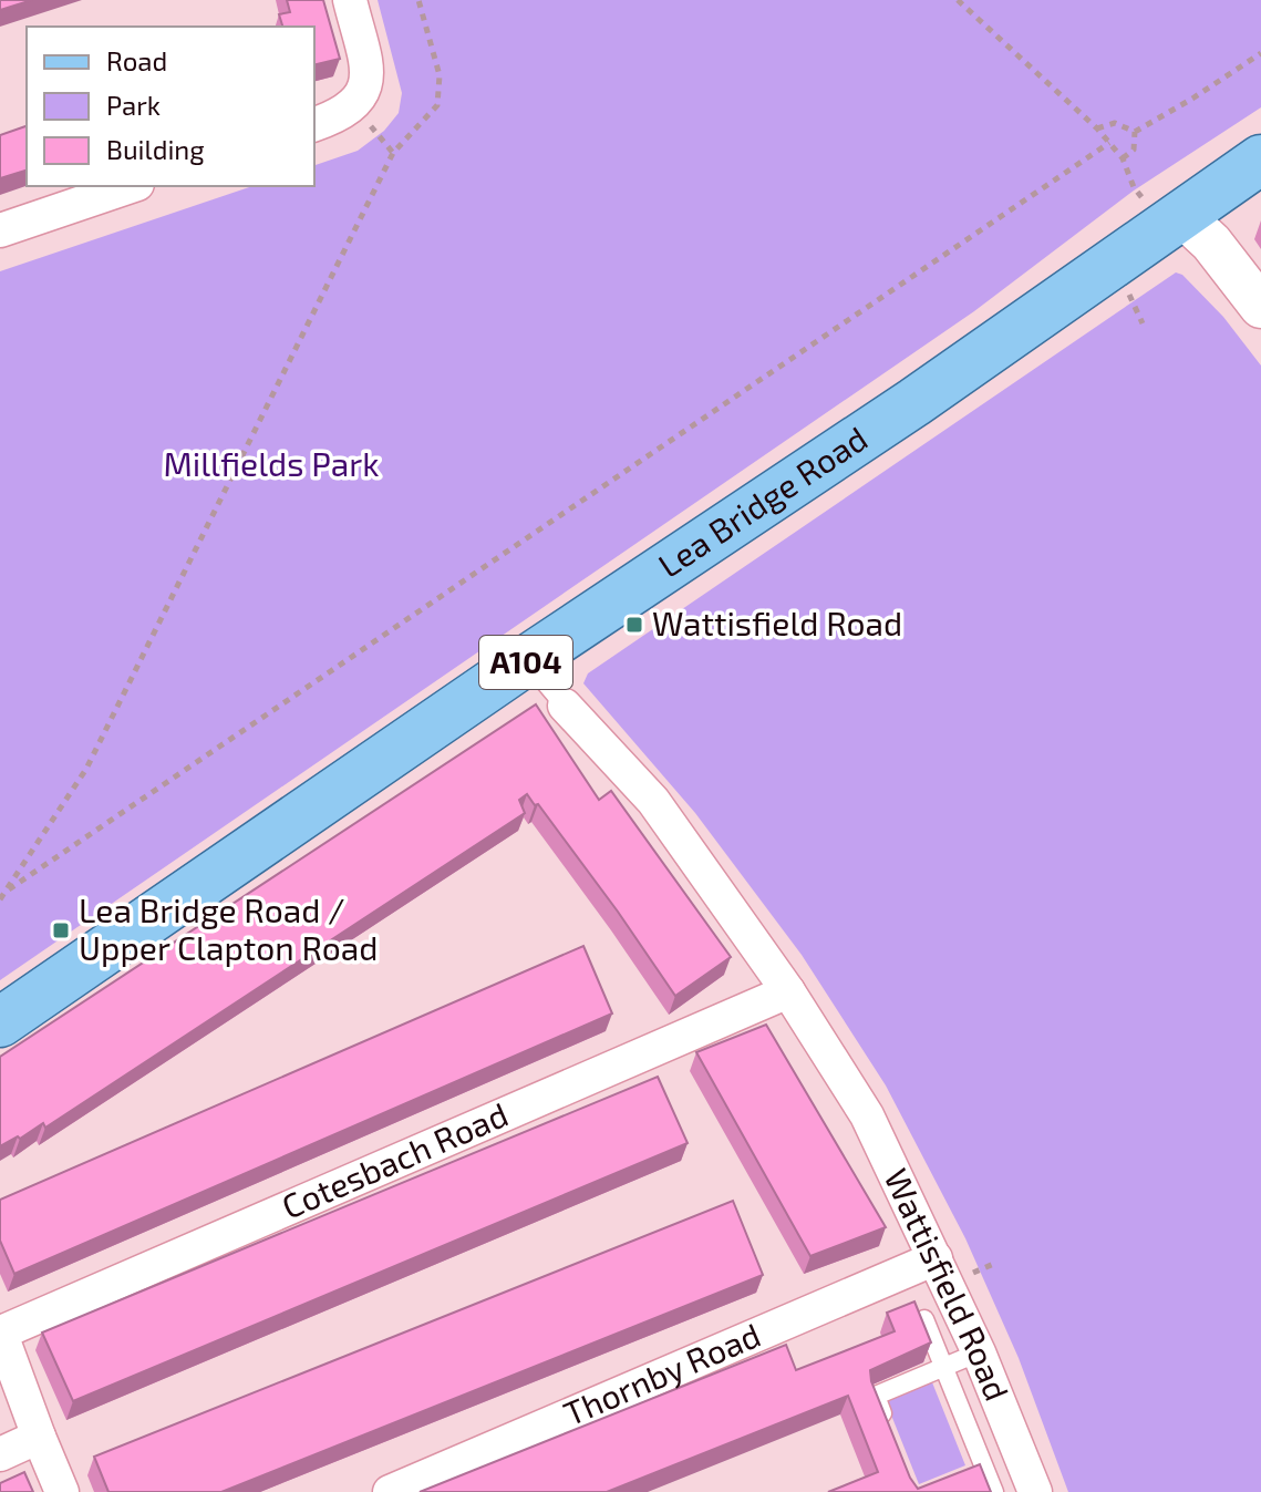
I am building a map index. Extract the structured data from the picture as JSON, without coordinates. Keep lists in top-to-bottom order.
{
  "streets": {
    "main road": ["Lea Bridge Road", "A104"],
    "street": ["Cotesbach Road", "Wattisfield Road", "Thornby Road"]
  },
  "crossings": [
    ["Lea Bridge Road", "Wattisfield Road"],
    ["Cotesbach Road", "Wattisfield Road"],
    ["Wattisfield Road", "Thornby Road"]
  ],
  "parks": ["Millfields Park"],
  "places": {
    "transit": ["Wattisfield Road", "Lea Bridge Road / Upper Clapton Road"]
  },
  "legend": ["Road", "Park", "Building"]
}
